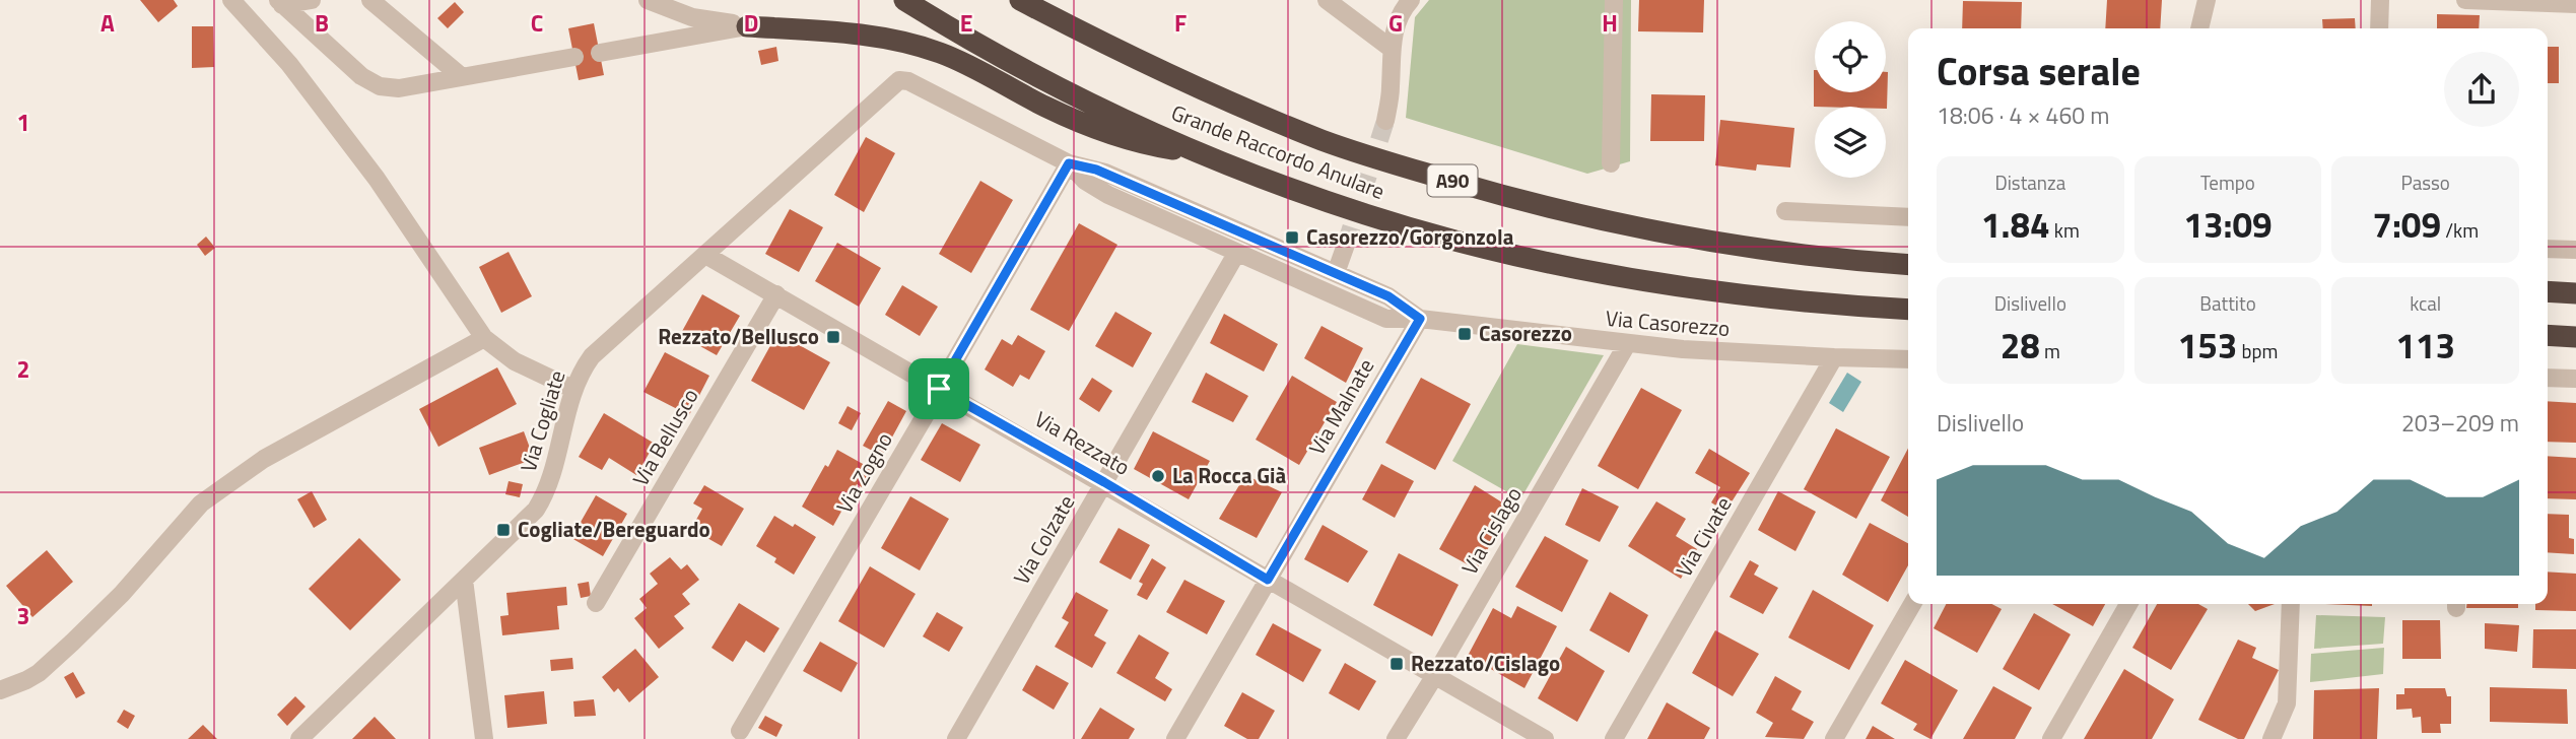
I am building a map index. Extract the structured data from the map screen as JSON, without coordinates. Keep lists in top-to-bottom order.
{
  "streets": {
    "highway": ["Grande Raccordo Anulare", "A90"],
    "street": [
      "Via Casorezzo",
      "Via Malnate",
      "Via Cogliate",
      "Via Bellusco",
      "Via Rezzato",
      "Via Zogno",
      "Via Cislago",
      "Via Civate",
      "Via Colzate"
    ]
  },
  "crossings": [
    ["Via Casorezzo", "Via Malnate"],
    ["Via Casorezzo", "Via Cogliate"],
    ["Via Casorezzo", "Via Zogno"],
    ["Via Casorezzo", "Via Cislago"],
    ["Via Casorezzo", "Via Civate"],
    ["Via Casorezzo", "Via Colzate"],
    ["Via Malnate", "Via Rezzato"],
    ["Via Cogliate", "Via Rezzato"],
    ["Via Bellusco", "Via Rezzato"],
    ["Via Rezzato", "Via Zogno"],
    ["Via Rezzato", "Via Cislago"],
    ["Via Rezzato", "Via Colzate"]
  ],
  "places": {
    "transit": [
      "Casorezzo/Gorgonzola",
      "Casorezzo",
      "Rezzato/Bellusco",
      "Cogliate/Bereguardo",
      "Rezzato/Cislago"
    ],
    "other": ["La Rocca Già"]
  },
  "page": {
    "heading": ["Corsa serale", "18:06 · 4 × 460 m"],
    "stats": [
      ["Distanza", "1.84 km"],
      ["Tempo", "13:09"],
      ["Passo", "7:09 /km"],
      ["Dislivello", "28 m"],
      ["Battito", "153 bpm"],
      ["kcal", "113"]
    ],
    "chart": ["Dislivello", "203–209 m"]
  },
  "grid": {
    "columns": [
      "A",
      "B",
      "C",
      "D",
      "E",
      "F",
      "G",
      "H"
    ],
    "rows": ["1", "2", "3"]
  }
}
